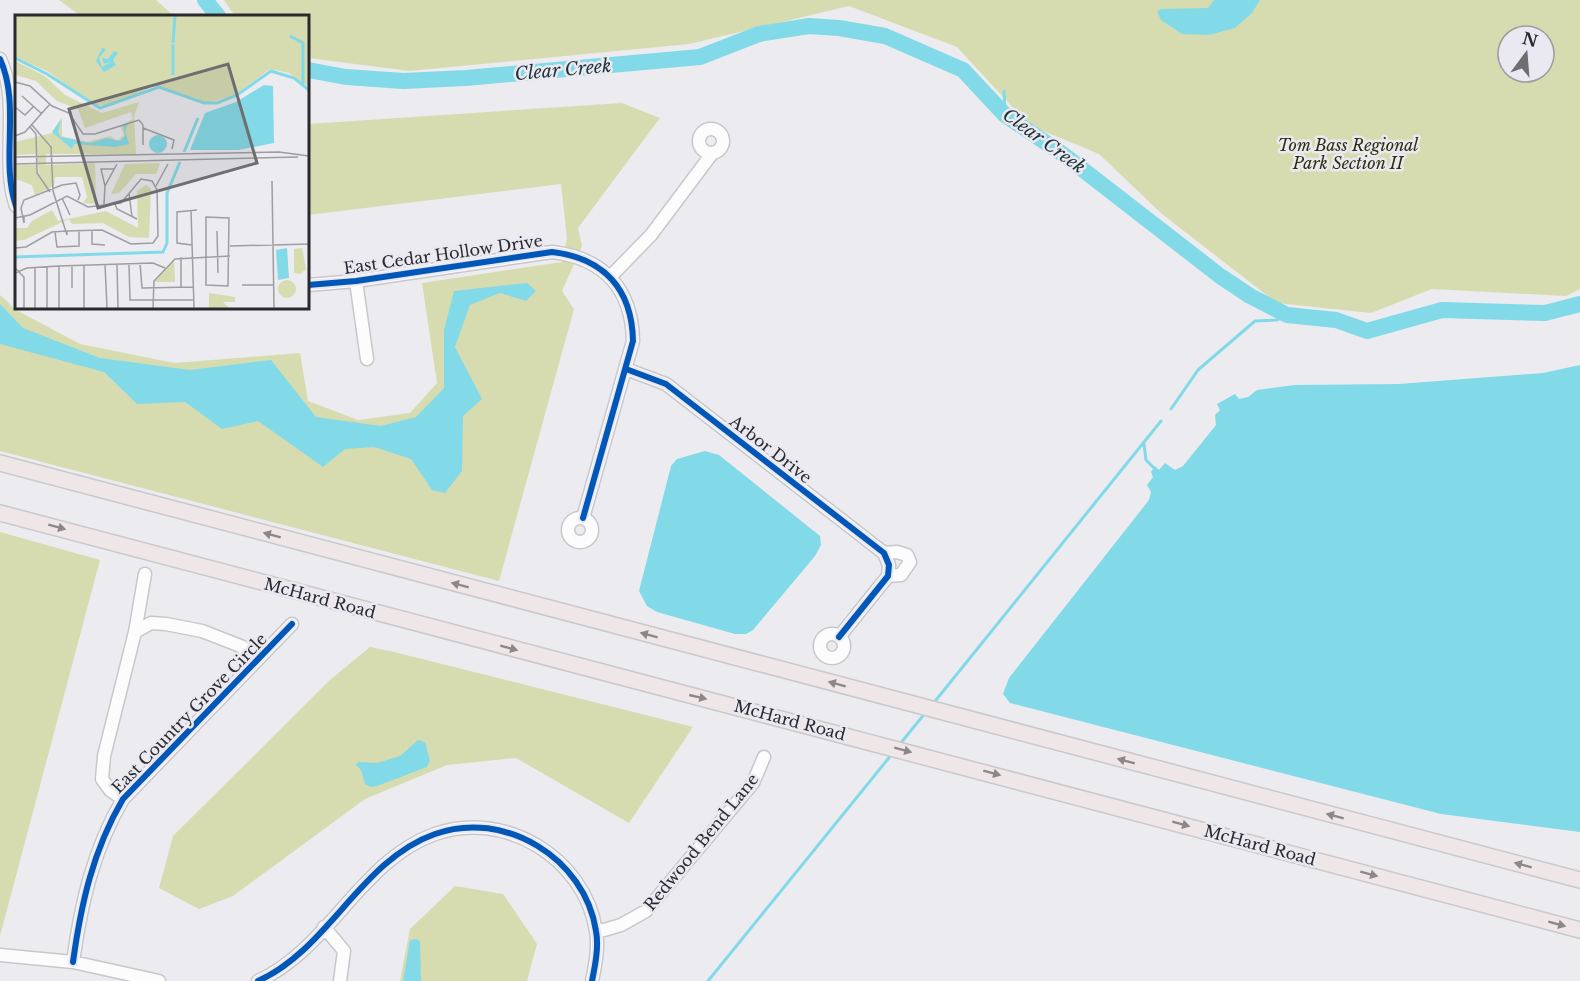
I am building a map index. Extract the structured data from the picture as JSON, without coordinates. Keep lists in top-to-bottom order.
{
  "streets": {
    "main road": ["McHard Road"],
    "street": [
      "East Cedar Hollow Drive",
      "Arbor Drive",
      "East Country Grove Circle",
      "Redwood Bend Lane"
    ]
  },
  "water": ["Clear Creek"],
  "parks": ["Tom Bass Regional Park Section II"],
  "north": "top"
}
